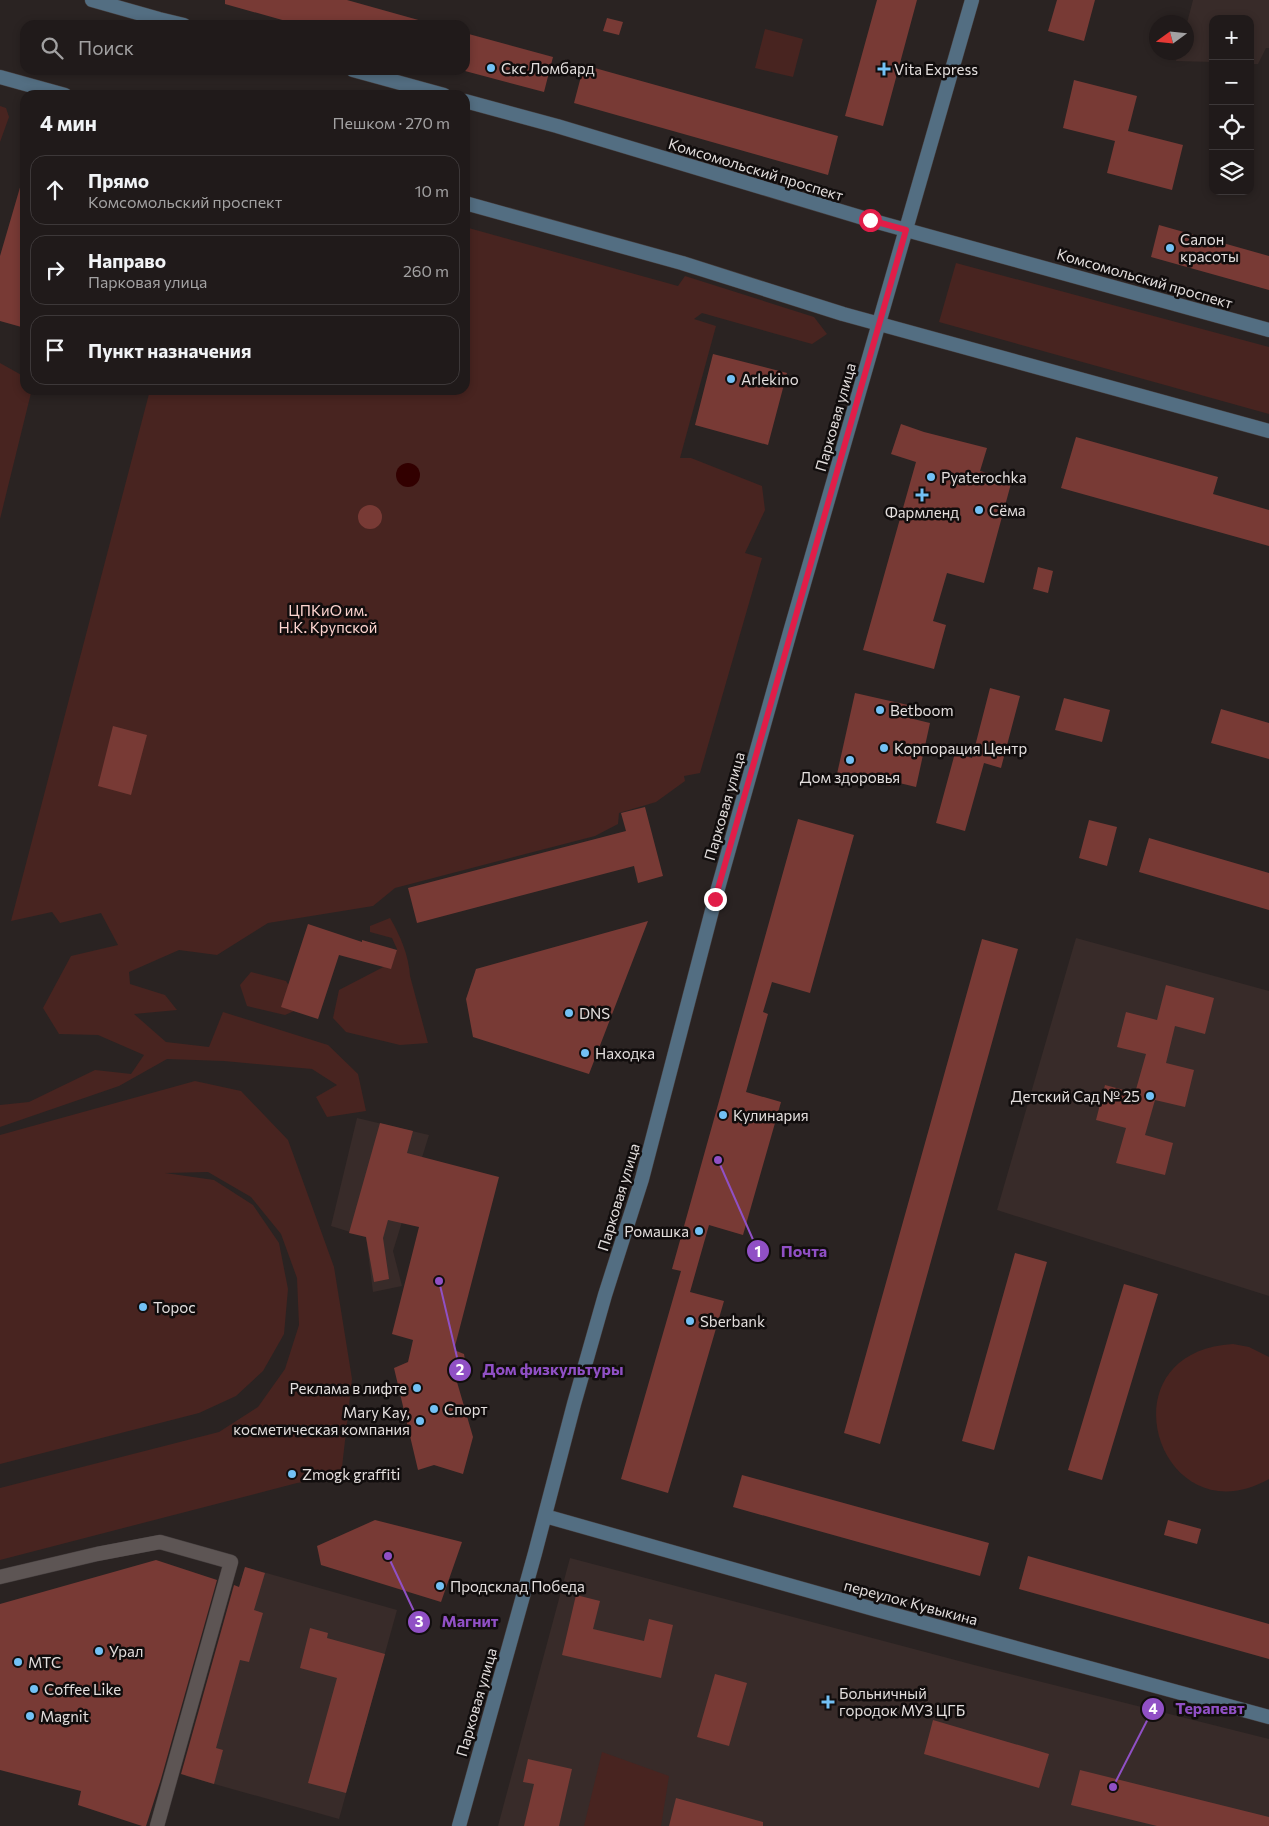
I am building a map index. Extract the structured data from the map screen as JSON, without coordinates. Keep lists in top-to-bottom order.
{
  "streets": {
    "main road": ["Комсомольский проспект", "Парковая улица", "переулок Кувыкина"]
  },
  "crossings": [
    ["Комсомольский проспект", "Парковая улица"],
    ["Парковая улица", "переулок Кувыкина"]
  ],
  "parks": ["ЦПКиО им. Н.К. Крупской"],
  "places": {
    "other": [
      "Скс Ломбард",
      "Салон красоты",
      "Arlekino",
      "Pyaterochka",
      "Сёма",
      "Betboom",
      "Корпорация Центр",
      "Дом здоровья",
      "DNS",
      "Находка",
      "Детский Сад № 25",
      "Кулинария",
      "Почта",
      "Ромашка",
      "Дом физкультуры",
      "Торос",
      "Sberbank",
      "Реклама в лифте",
      "Спорт",
      "Mary Kay, косметическая компания",
      "Zmogk graffiti",
      "Магнит",
      "Продсклад Победа",
      "Урал",
      "МТС",
      "Coffee Like",
      "Magnit",
      "Терапевт"
    ],
    "health": ["Vita Express", "Фармленд", "Больничный городок МУЗ ЦГБ"]
  },
  "north": "left",
  "page": {
    "map_buttons": ["+", "−"],
    "search": "Поиск",
    "heading": ["4 мин", "Пешком · 270 m"],
    "list": [
      ["Прямо", "Комсомольский проспект", "10 m"],
      ["Направо", "Парковая улица", "260 m"],
      "Пункт назначения"
    ]
  }
}
